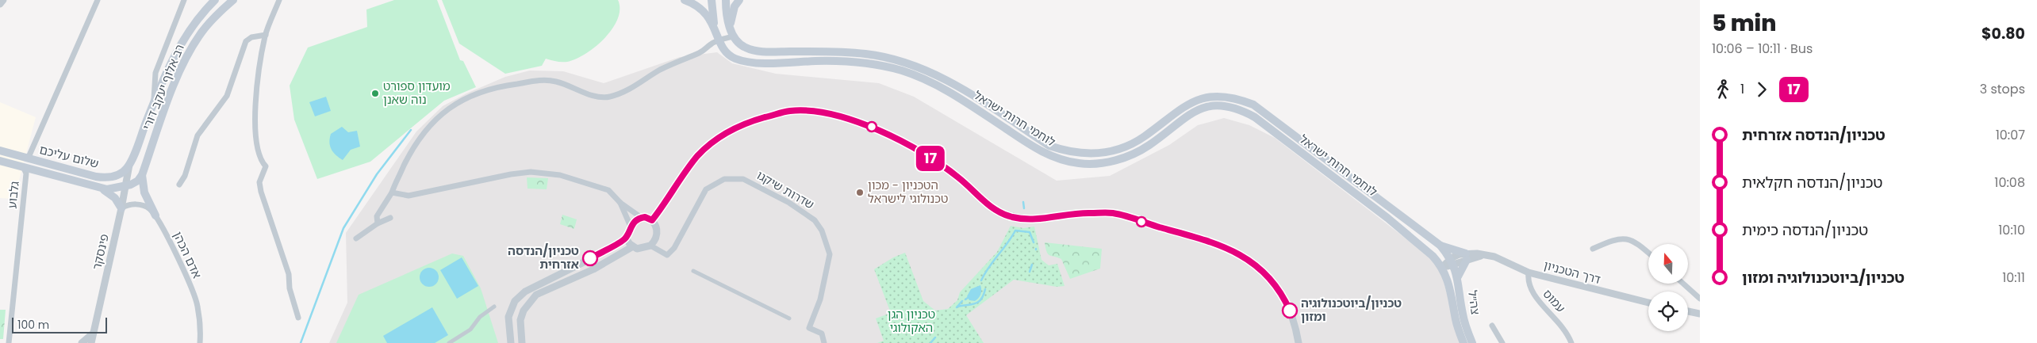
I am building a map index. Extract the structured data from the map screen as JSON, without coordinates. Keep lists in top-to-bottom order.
{
  "streets": {
    "main road": [
      "רב אלוף יעקב דורי",
      "לוחמי חרות ישראל",
      "שלום עליכם",
      "צה״ל"
    ],
    "street": [
      "שדרות שיקגו",
      "גלבוע",
      "פינסקר",
      "אדם הכהן",
      "דרך הטכניון",
      "עמוס"
    ]
  },
  "crossings": [
    ["רב אלוף יעקב דורי", "שלום עליכם"],
    ["רב אלוף יעקב דורי", "פינסקר"],
    ["לוחמי חרות ישראל", "דרך הטכניון"],
    ["לוחמי חרות ישראל", "צה״ל"],
    ["שלום עליכם", "גלבוע"],
    ["שלום עליכם", "פינסקר"],
    ["פינסקר", "אדם הכהן"],
    ["דרך הטכניון", "עמוס"],
    ["דרך הטכניון", "צה״ל"]
  ],
  "parks": ["טכניון הגן האקולוגי"],
  "places": [
    "מועדון ספורט נוה שאנן",
    "הטכניון - מכון טכנולוגי לישראל",
    "טכניון/הנדסה אזרחית",
    "טכניון/ביוטכנולוגיה ומזון"
  ],
  "lines": ["bus line 17"],
  "scale_bar": "100 m",
  "north": "top",
  "page": {
    "on_map": "17",
    "heading": ["5 min", "10:06 – 10:11 · Bus", "$0.80"],
    "legs": ["1", "17", "3 stops"],
    "list": [
      {
        "name": "טכניון/הנדסה אזרחית",
        "value": "10:07"
      },
      {
        "name": "טכניון/הנדסה חקלאית",
        "value": "10:08"
      },
      {
        "name": "טכניון/הנדסה כימית",
        "value": "10:10"
      },
      {
        "name": "טכניון/ביוטכנולוגיה ומזון",
        "value": "10:11"
      }
    ],
    "scale": "100 m"
  }
}
